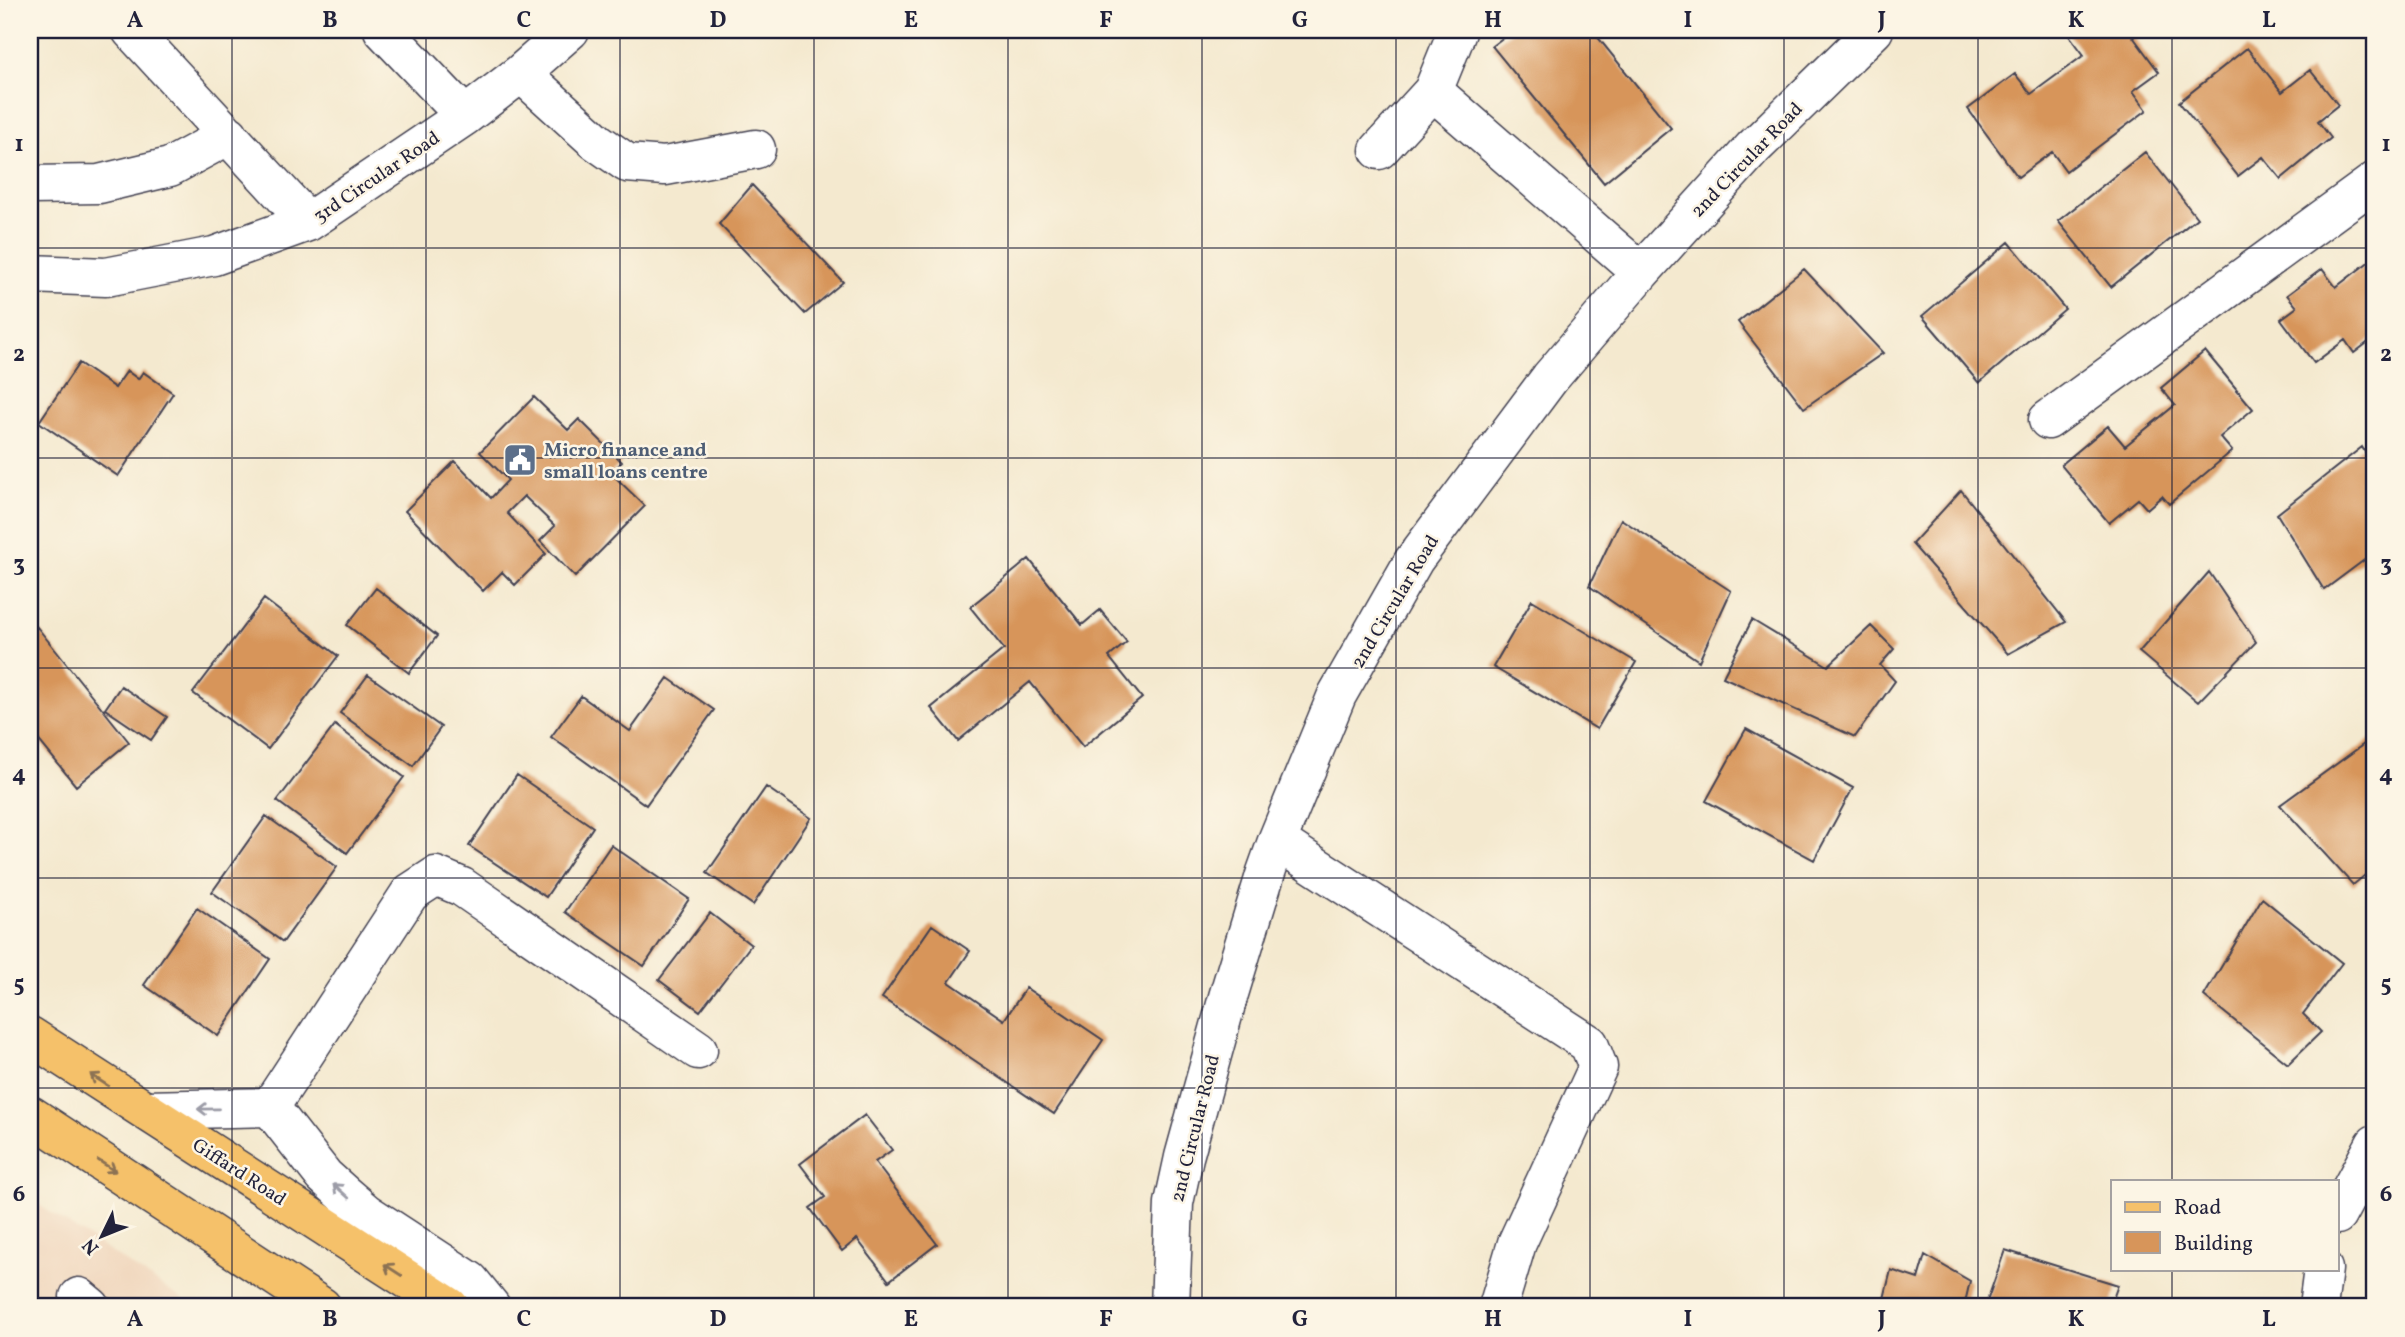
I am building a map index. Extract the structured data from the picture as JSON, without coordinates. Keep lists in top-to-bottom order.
{
  "streets": {
    "main road": ["Giffard Road"],
    "street": ["2nd Circular Road", "3rd Circular Road"]
  },
  "places": {
    "public building": ["Micro finance and small loans centre"]
  },
  "legend": ["Road", "Building"],
  "north": "bottom left",
  "grid": {
    "columns": [
      "A",
      "B",
      "C",
      "D",
      "E",
      "F",
      "G",
      "H",
      "I",
      "J",
      "K",
      "L"
    ],
    "rows": [
      "1",
      "2",
      "3",
      "4",
      "5",
      "6"
    ]
  }
}
